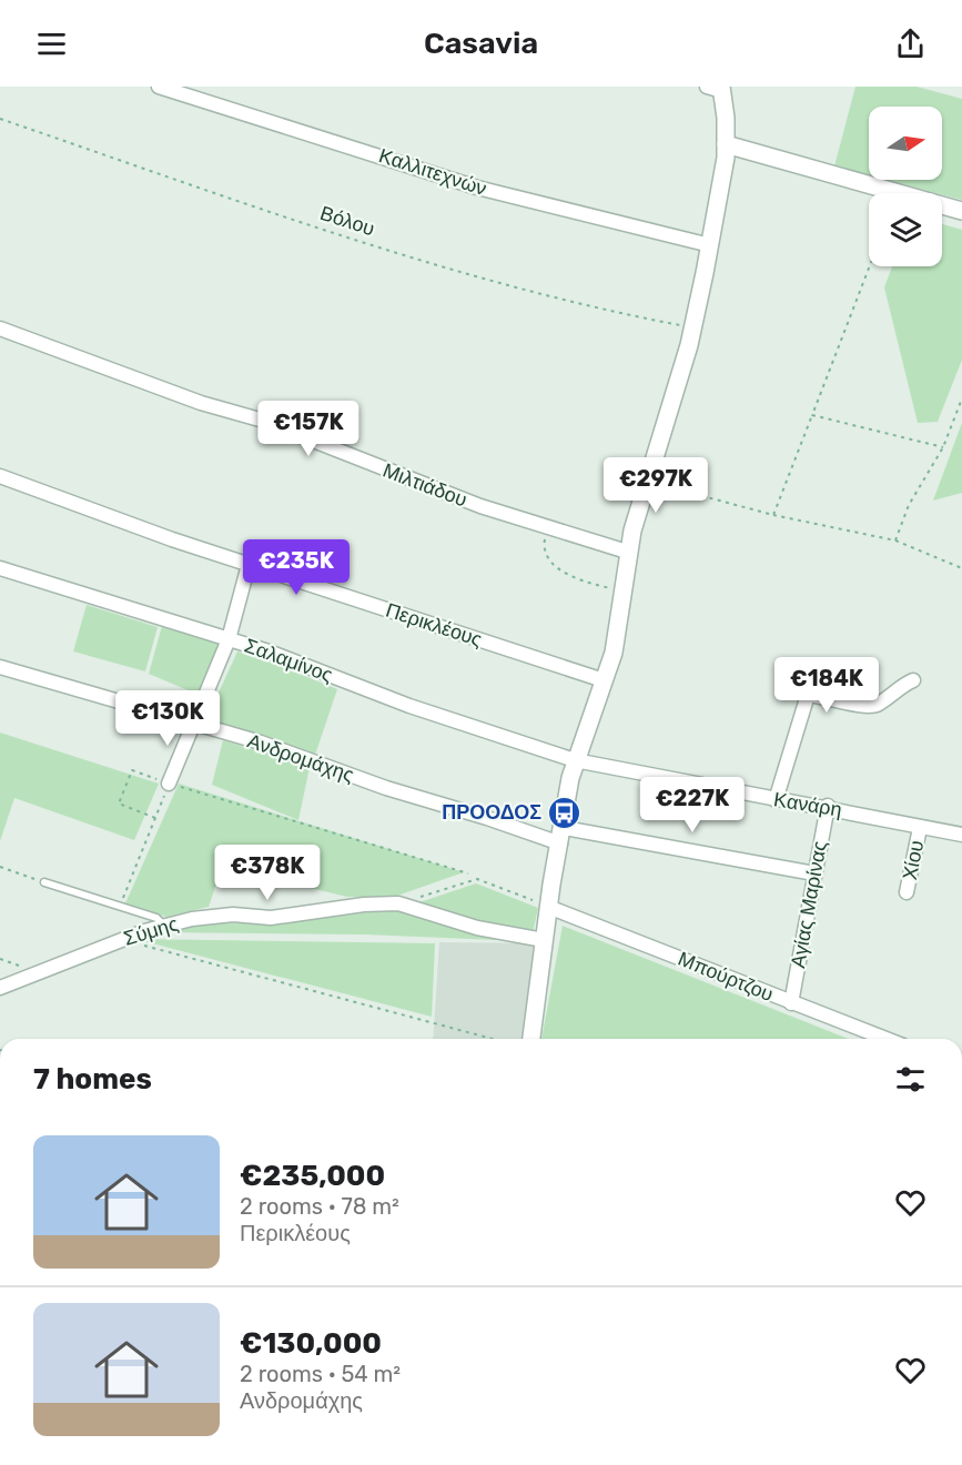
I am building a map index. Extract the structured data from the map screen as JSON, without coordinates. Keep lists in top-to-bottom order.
{
  "streets": {
    "street": [
      "Καλλιτεχνών",
      "Μιλτιάδου",
      "Περικλέους",
      "Σαλαμίνος",
      "Ανδρομάχης",
      "Κανάρη",
      "Χίου",
      "Αγίας Μαρίνας",
      "Σύμης",
      "Μπούρτζου"
    ],
    "path": ["Βόλου"]
  },
  "crossings": [
    ["Σαλαμίνος", "Κανάρη"],
    ["Ανδρομάχης", "Αγίας Μαρίνας"],
    ["Κανάρη", "Χίου"],
    ["Κανάρη", "Αγίας Μαρίνας"],
    ["Αγίας Μαρίνας", "Μπούρτζου"]
  ],
  "places": {
    "bus stop": ["ΠΡΟΟΔΟΣ"]
  },
  "north": "right",
  "page": {
    "header": "Casavia",
    "price": [
      "€157K",
      "€297K",
      "€235K",
      "€184K",
      "€130K",
      "€227K",
      "€378K"
    ],
    "heading": "7 homes",
    "list": [
      {
        "name": "€235,000",
        "note": "2 rooms · 78 m² · Περικλέους"
      },
      {
        "name": "€130,000",
        "note": "2 rooms · 54 m² · Ανδρομάχης"
      }
    ]
  }
}
